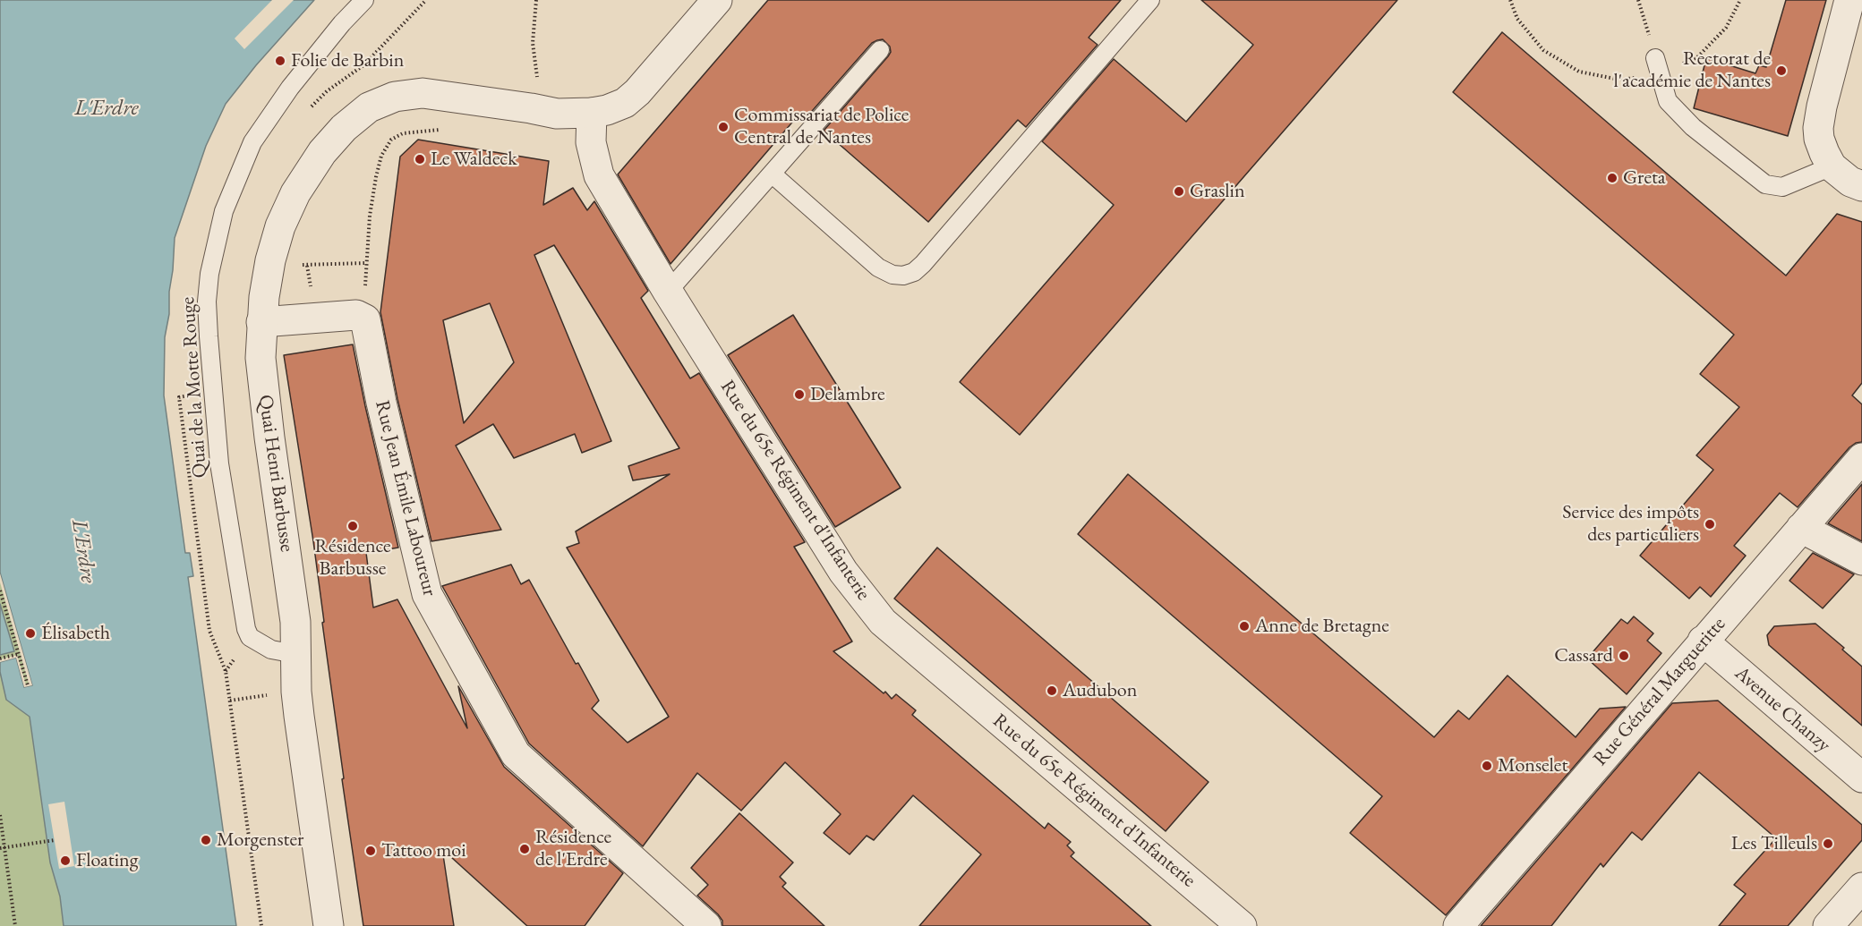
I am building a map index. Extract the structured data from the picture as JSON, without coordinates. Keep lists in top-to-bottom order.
{
  "streets": {
    "street": [
      "Quai Henri Barbusse",
      "Rue du 65e Régiment d'Infanterie",
      "Rue Jean Émile Laboureur",
      "Rue Général Margueritte",
      "Avenue Chanzy"
    ],
    "lane": ["Quai de la Motte Rouge"]
  },
  "crossings": [
    ["Quai de la Motte Rouge", "Quai Henri Barbusse"],
    ["Quai Henri Barbusse", "Rue du 65e Régiment d'Infanterie"],
    ["Rue Général Margueritte", "Avenue Chanzy"]
  ],
  "water": ["L'Erdre"],
  "places": [
    "Folie de Barbin",
    "Rectorat de l'académie de Nantes",
    "Commissariat de Police Central de Nantes",
    "Le Waldeck",
    "Greta",
    "Graslin",
    "Delambre",
    "Service des impôts des particuliers",
    "Résidence Barbusse",
    "Anne de Bretagne",
    "Élisabeth",
    "Cassard",
    "Audubon",
    "Monselet",
    "Morgenster",
    "Les Tilleuls",
    "Résidence de l'Erdre",
    "Tattoo moi",
    "Floating"
  ]
}
